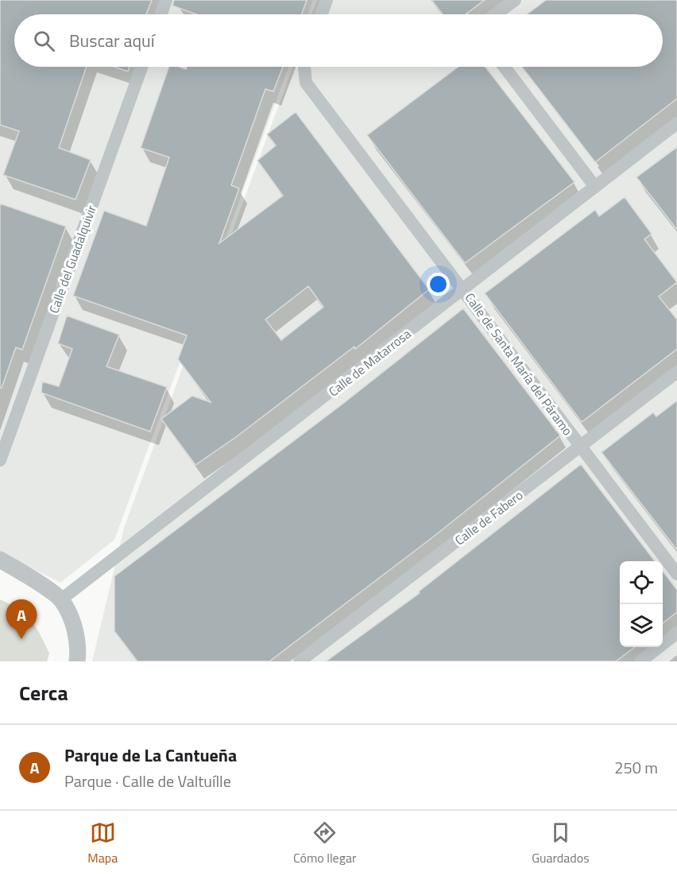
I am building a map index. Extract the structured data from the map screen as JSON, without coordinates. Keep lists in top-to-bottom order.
{
  "streets": {
    "street": [
      "Calle del Guadalquivir",
      "Calle de Matarrosa",
      "Calle de Santa María del Páramo",
      "Calle de Fabero"
    ]
  },
  "crossings": [
    ["Calle de Matarrosa", "Calle de Santa María del Páramo"],
    ["Calle de Santa María del Páramo", "Calle de Fabero"]
  ],
  "page": {
    "search": "Buscar aquí",
    "pins": "A",
    "heading": "Cerca",
    "list": [
      {
        "mark": "A",
        "name": "Parque de La Cantueña",
        "note": "Parque · Calle de Valtuílle",
        "value": "250 m"
      }
    ],
    "nav": ["Mapa", "Cómo llegar", "Guardados"]
  }
}
